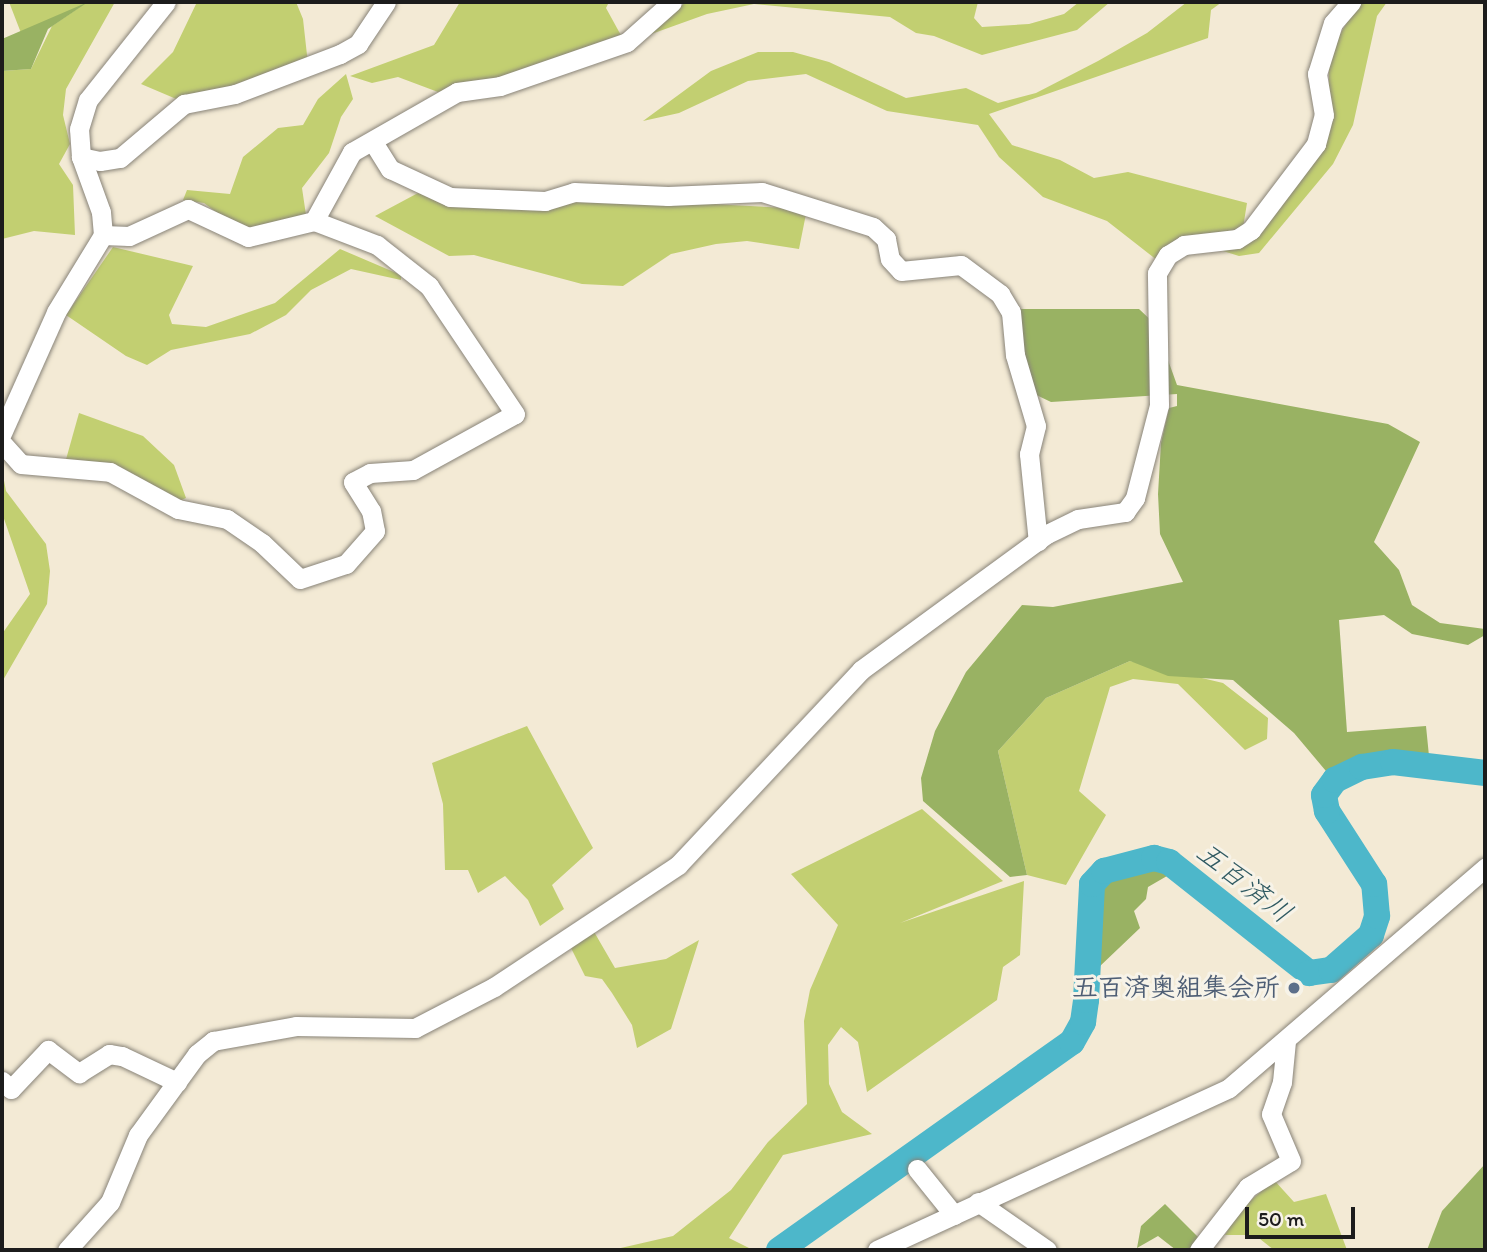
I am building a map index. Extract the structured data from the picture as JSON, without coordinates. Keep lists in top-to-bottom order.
{
  "water": ["五百済川"],
  "places": ["五百済奥組集会所"],
  "scale_bar": "50 m"
}
